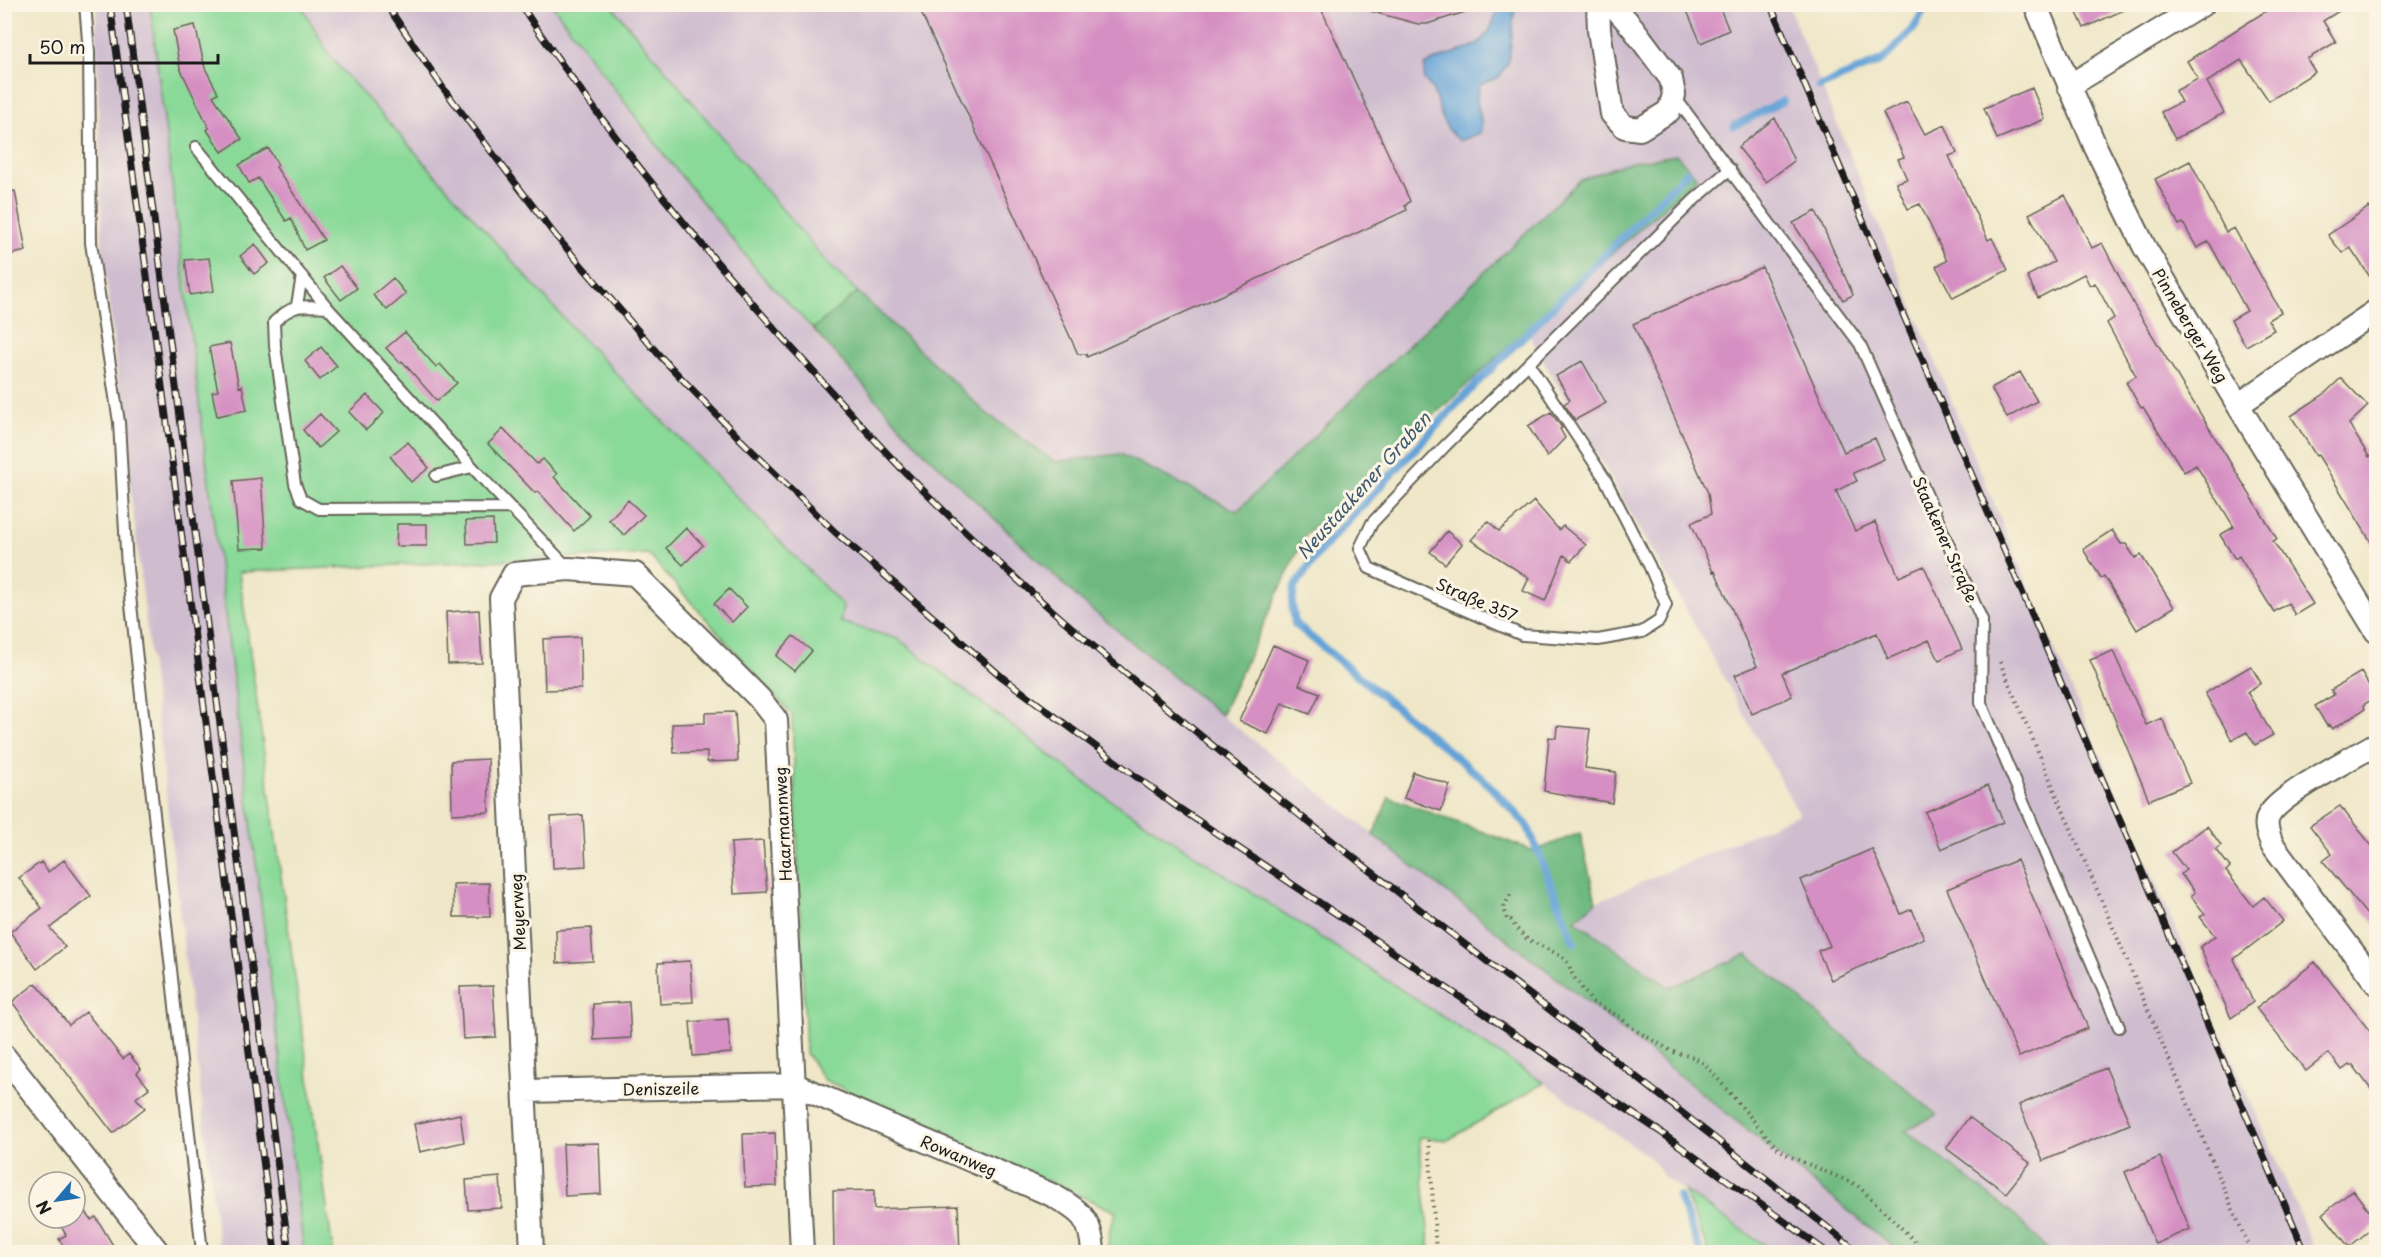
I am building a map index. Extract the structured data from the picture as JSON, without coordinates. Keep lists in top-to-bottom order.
{
  "streets": {
    "street": [
      "Pinneberger Weg",
      "Staakener Straße",
      "Haarmannweg",
      "Meyerweg",
      "Deniszeile",
      "Rowanweg"
    ],
    "lane": ["Straße 357"]
  },
  "crossings": [
    ["Staakener Straße", "Straße 357"],
    ["Haarmannweg", "Meyerweg"],
    ["Haarmannweg", "Deniszeile"],
    ["Haarmannweg", "Rowanweg"],
    ["Meyerweg", "Deniszeile"],
    ["Deniszeile", "Rowanweg"]
  ],
  "water": ["Neustaakener Graben"],
  "scale_bar": "50 m",
  "north": "bottom left"
}
